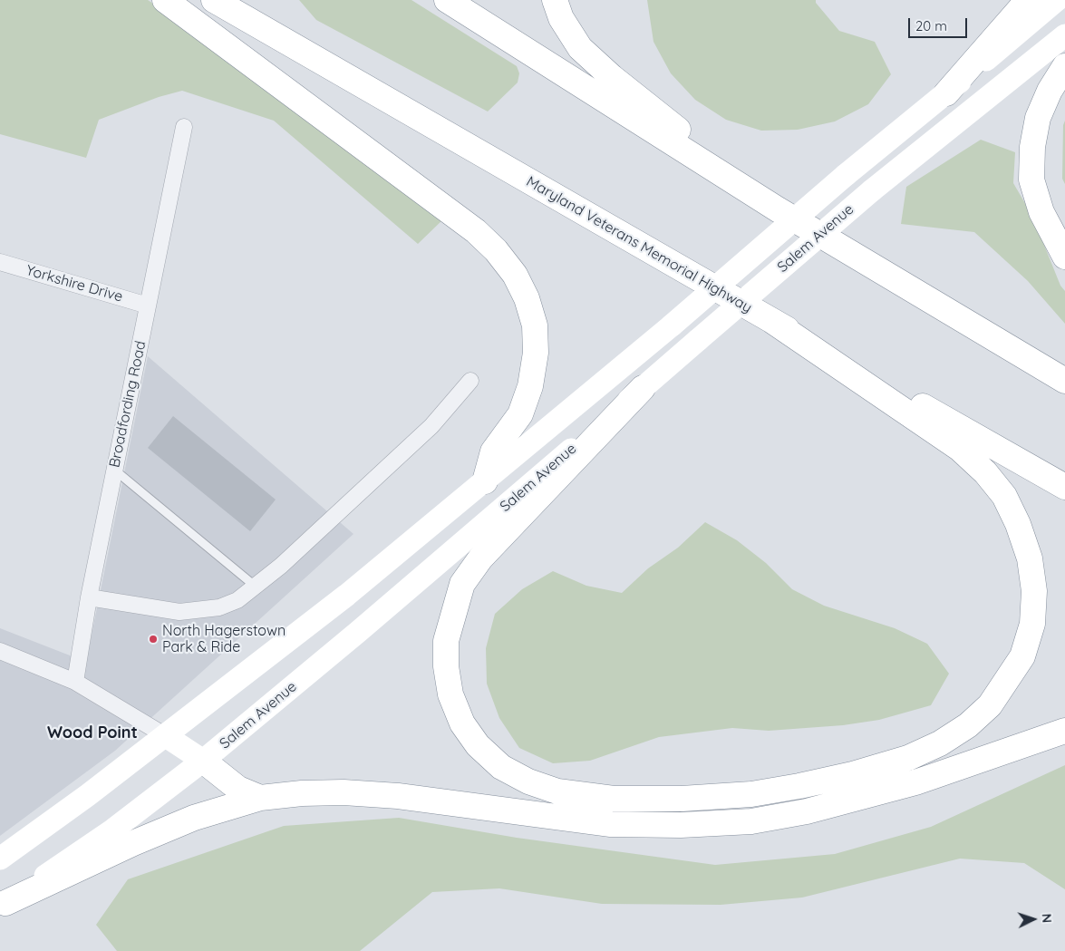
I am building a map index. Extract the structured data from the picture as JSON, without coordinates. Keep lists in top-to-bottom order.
{
  "streets": {
    "highway": ["Maryland Veterans Memorial Highway"],
    "main road": ["Salem Avenue"],
    "street": ["Yorkshire Drive", "Broadfording Road"]
  },
  "crossings": [
    ["Yorkshire Drive", "Broadfording Road"]
  ],
  "districts": ["Wood Point"],
  "places": ["North Hagerstown Park & Ride"],
  "scale_bar": "20 m",
  "north": "right"
}
